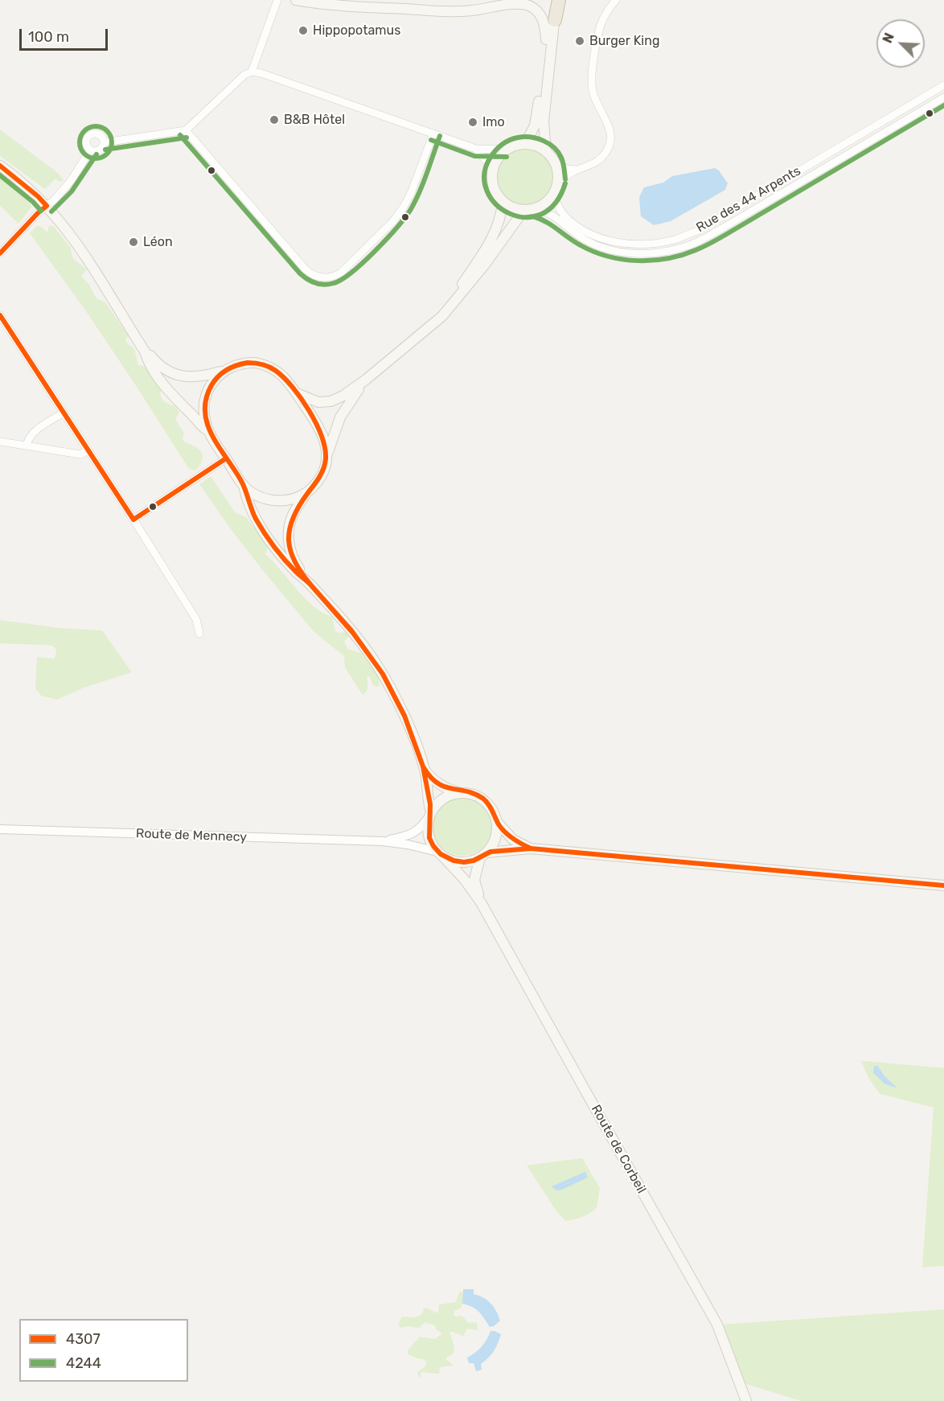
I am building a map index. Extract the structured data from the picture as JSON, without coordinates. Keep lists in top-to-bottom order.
{
  "streets": {
    "main road": ["Route de Corbeil"],
    "street": ["Rue des 44 Arpents", "Route de Mennecy"]
  },
  "crossings": [
    ["Route de Mennecy", "Route de Corbeil"]
  ],
  "places": [
    "Hippopotamus",
    "Burger King",
    "B&B Hôtel",
    "Imo",
    "Léon"
  ],
  "lines": ["transit line 4244", "transit line 4307"],
  "legend": ["4307", "4244"],
  "scale_bar": "100 m",
  "north": "top left"
}
